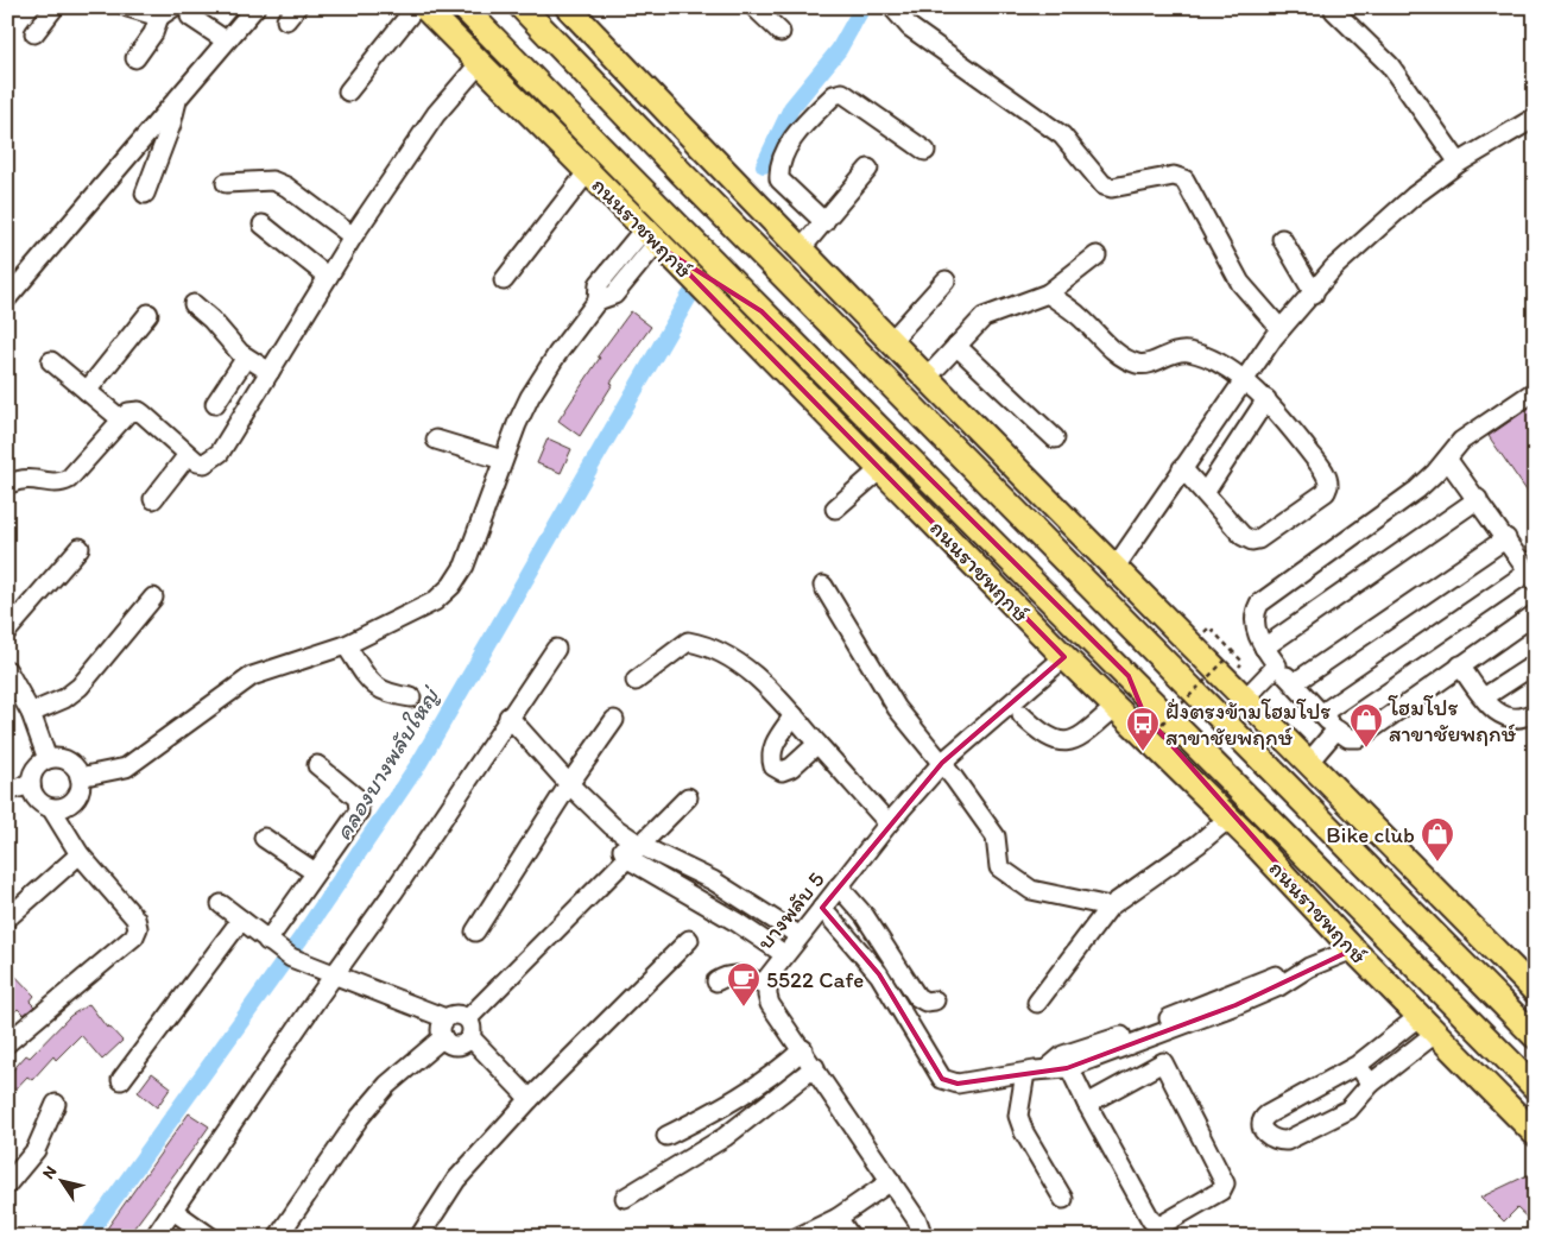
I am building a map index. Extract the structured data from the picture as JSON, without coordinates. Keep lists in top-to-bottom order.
{
  "streets": {
    "main road": ["ถนนราชพฤกษ์"],
    "street": ["บางพลับ 5"]
  },
  "crossings": [
    ["ถนนราชพฤกษ์", "บางพลับ 5"]
  ],
  "water": ["คลองบางพลับใหญ่"],
  "places": {
    "shop": ["โฮมโปร สาขาชัยพฤกษ์", "Bike club"],
    "bus stop": ["ฝั่งตรงข้ามโฮมโปร สาขาชัยพฤกษ์"],
    "cafe": ["5522 Cafe"]
  },
  "north": "top left"
}
